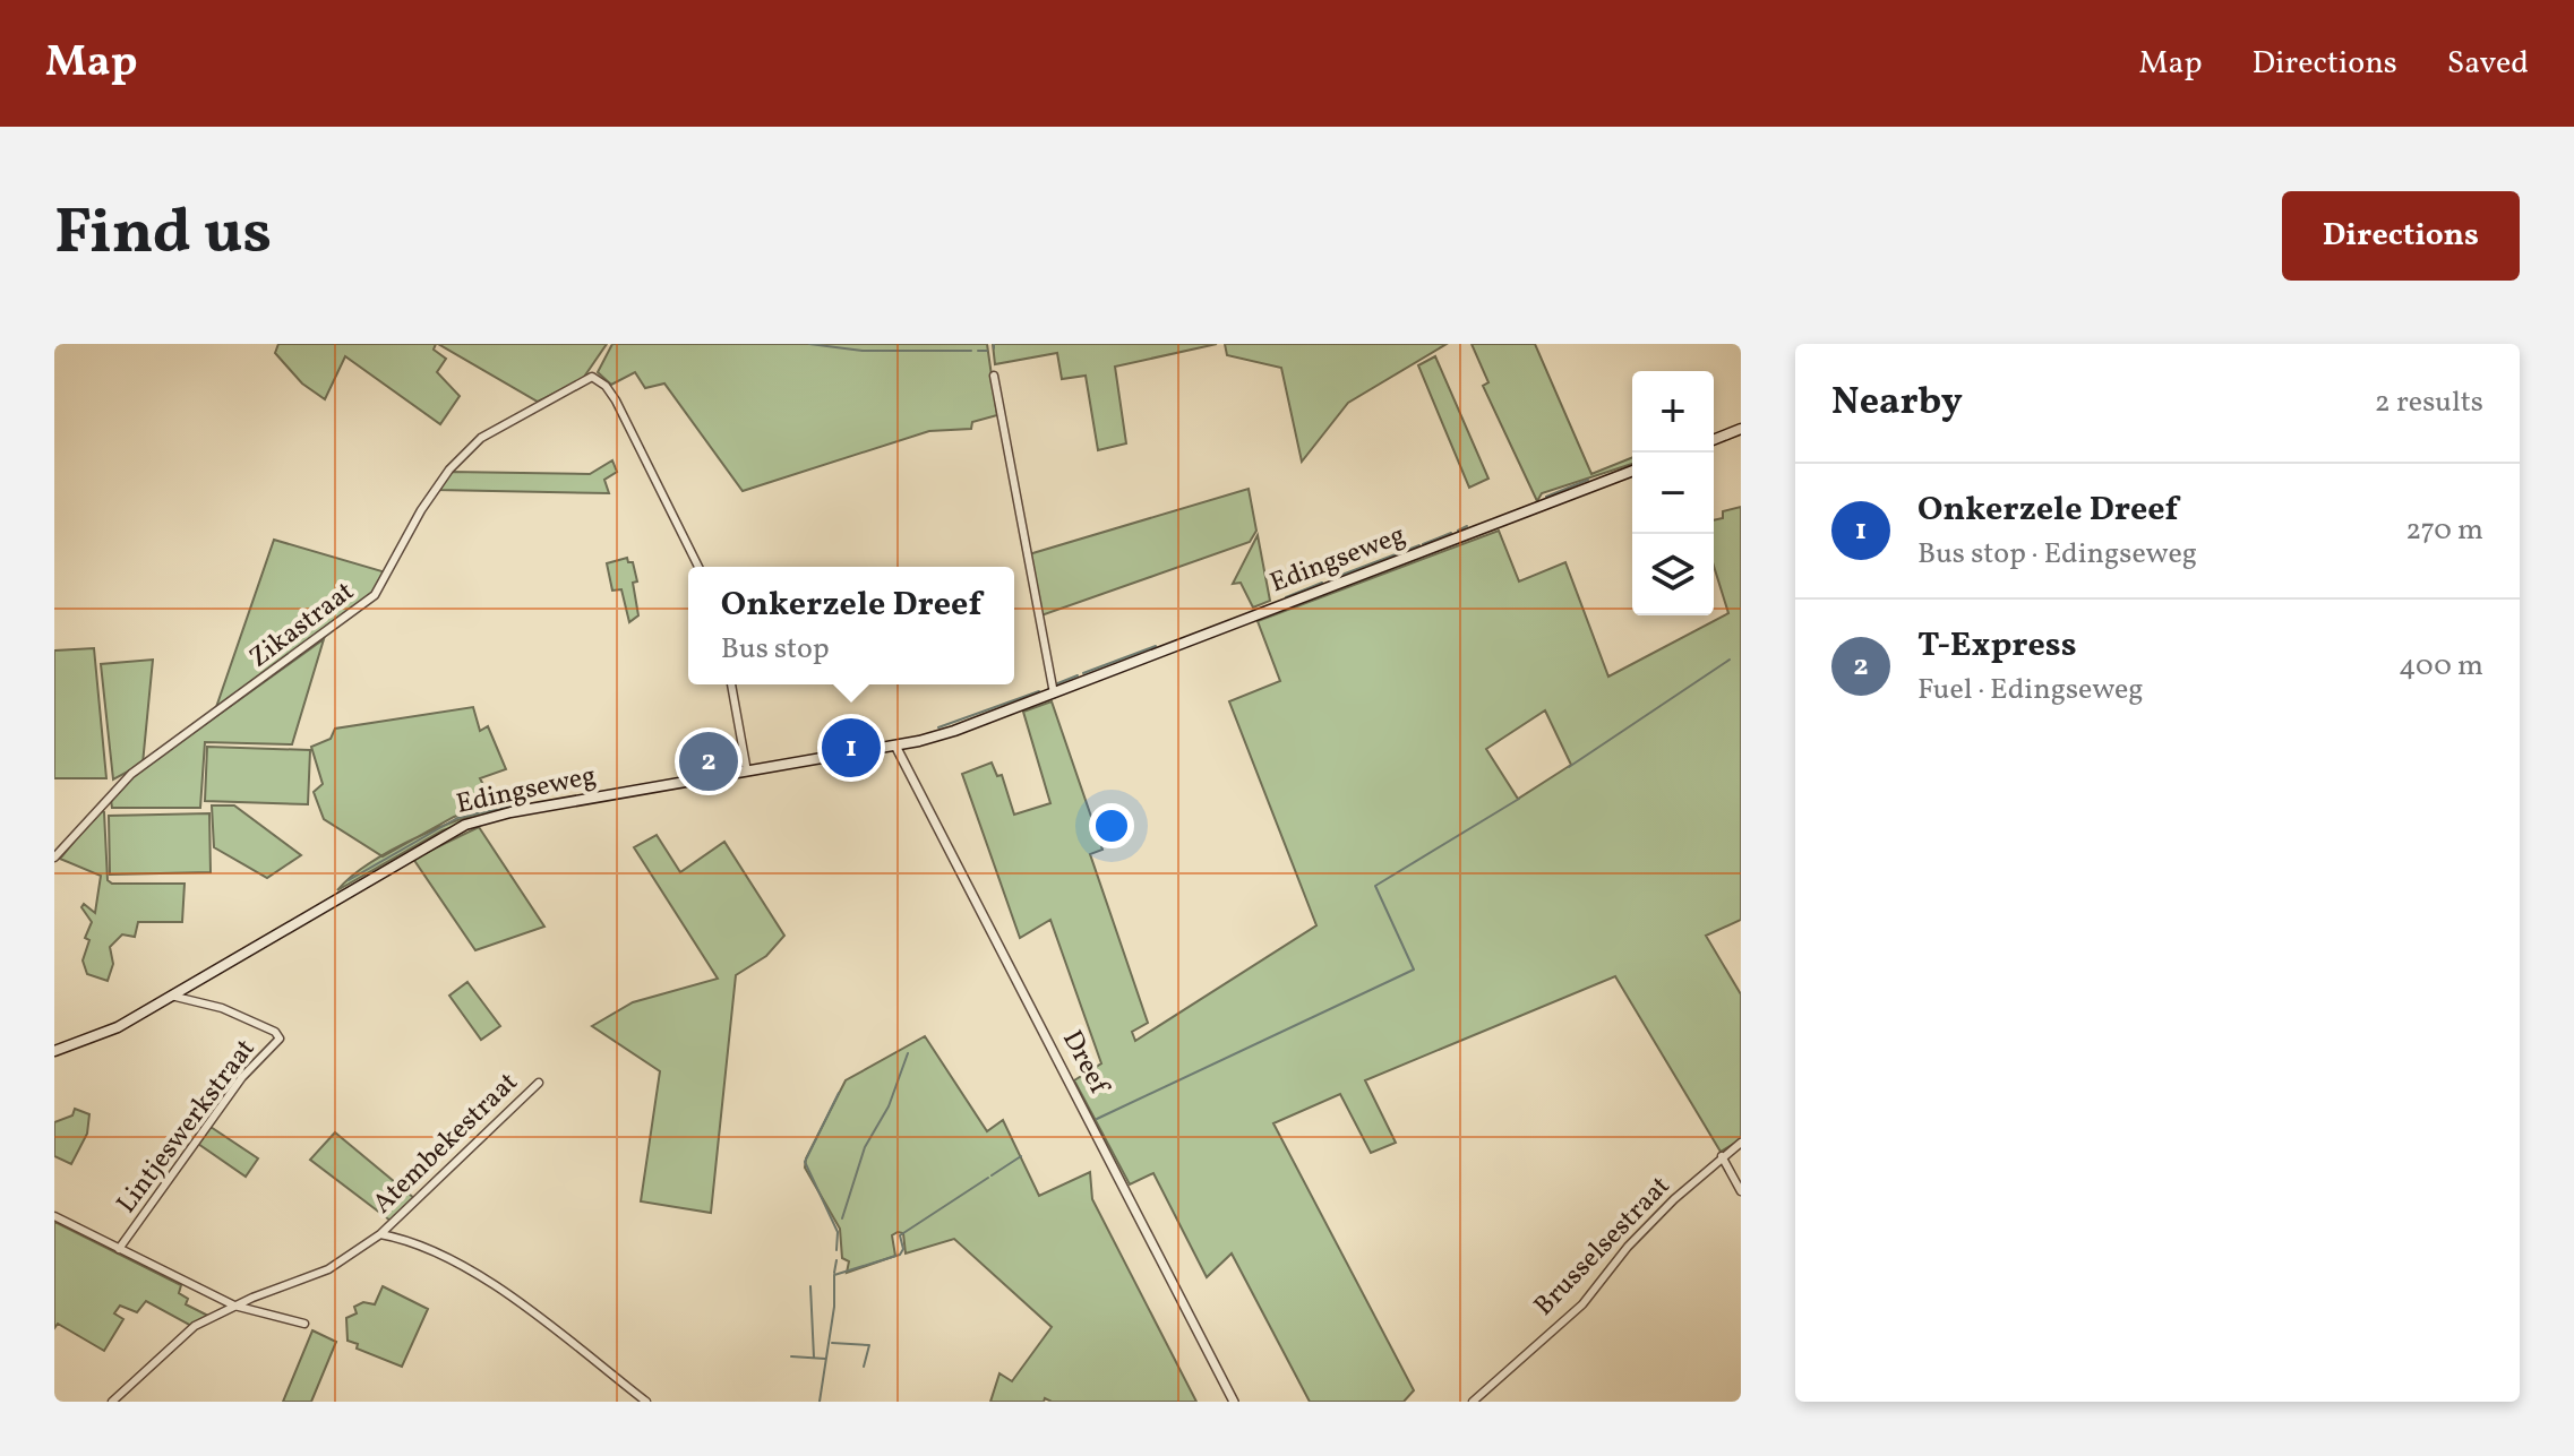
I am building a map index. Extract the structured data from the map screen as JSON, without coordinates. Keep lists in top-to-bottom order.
{
  "streets": {
    "main road": ["Edingseweg"],
    "street": [
      "Zikastraat",
      "Dreef",
      "Lintjeswerkstraat",
      "Atembekestraat",
      "Brusselsestraat"
    ]
  },
  "crossings": [
    ["Edingseweg", "Dreef"],
    ["Edingseweg", "Lintjeswerkstraat"]
  ],
  "page": {
    "header": "Map",
    "nav": ["Map", "Directions", "Saved"],
    "title": "Find us",
    "buttons": "Directions",
    "heading": ["Nearby", "2 results"],
    "map_buttons": ["+", "−"],
    "list": [
      {
        "mark": "1",
        "name": "Onkerzele Dreef",
        "note": "Bus stop · Edingseweg",
        "value": "270 m"
      },
      {
        "mark": "2",
        "name": "T-Express",
        "note": "Fuel · Edingseweg",
        "value": "400 m"
      }
    ],
    "popup": ["Onkerzele Dreef", "Bus stop"],
    "pins": ["1", "2"]
  }
}
